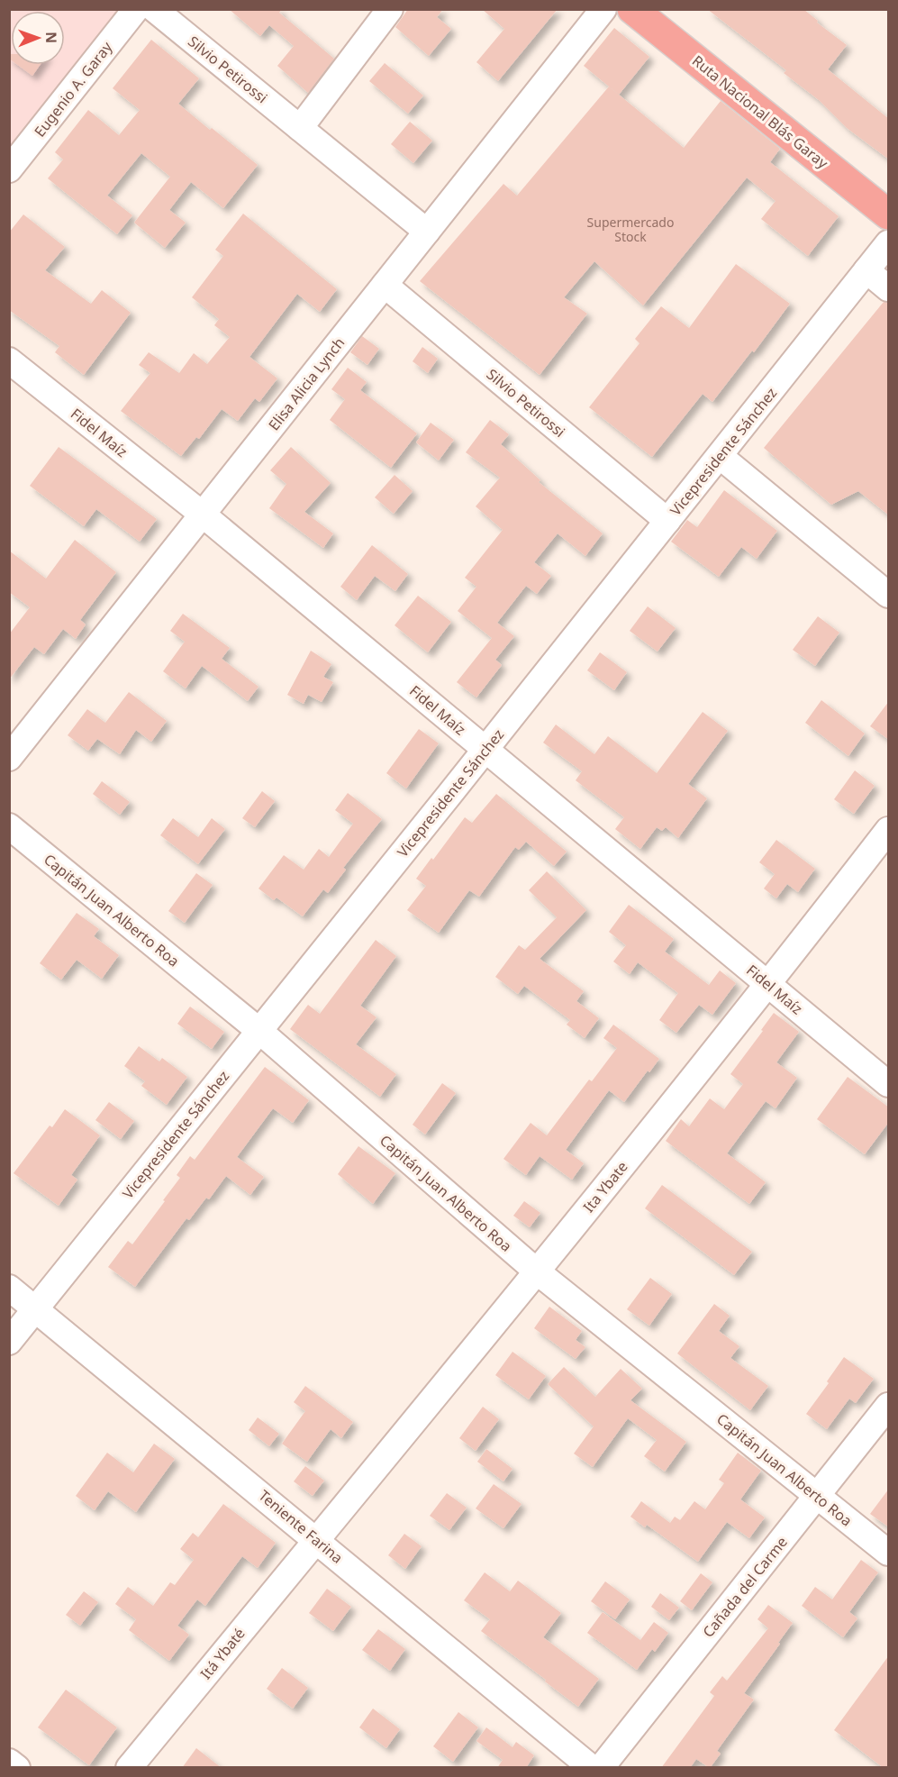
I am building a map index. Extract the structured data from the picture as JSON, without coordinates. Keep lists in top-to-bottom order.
{
  "streets": {
    "highway": ["Ruta Nacional Blás Garay"],
    "street": [
      "Silvio Petirossi",
      "Eugenio A. Garay",
      "Elisa Alicia Lynch",
      "Fidel Maíz",
      "Vicepresidente Sánchez",
      "Capitán Juan Alberto Roa",
      "Ita Ybate",
      "Teniente Farina",
      "Cañada del Carme",
      "Itá Ybaté"
    ]
  },
  "crossings": [
    ["Silvio Petirossi", "Elisa Alicia Lynch"],
    ["Silvio Petirossi", "Vicepresidente Sánchez"],
    ["Elisa Alicia Lynch", "Fidel Maíz"],
    ["Fidel Maíz", "Vicepresidente Sánchez"],
    ["Fidel Maíz", "Ita Ybate"],
    ["Vicepresidente Sánchez", "Capitán Juan Alberto Roa"],
    ["Vicepresidente Sánchez", "Teniente Farina"],
    ["Capitán Juan Alberto Roa", "Ita Ybate"],
    ["Capitán Juan Alberto Roa", "Cañada del Carme"],
    ["Ita Ybate", "Teniente Farina"],
    ["Ita Ybate", "Itá Ybaté"],
    ["Teniente Farina", "Itá Ybaté"]
  ],
  "house_numbers": ["Supermercado Stock"],
  "north": "right"
}
